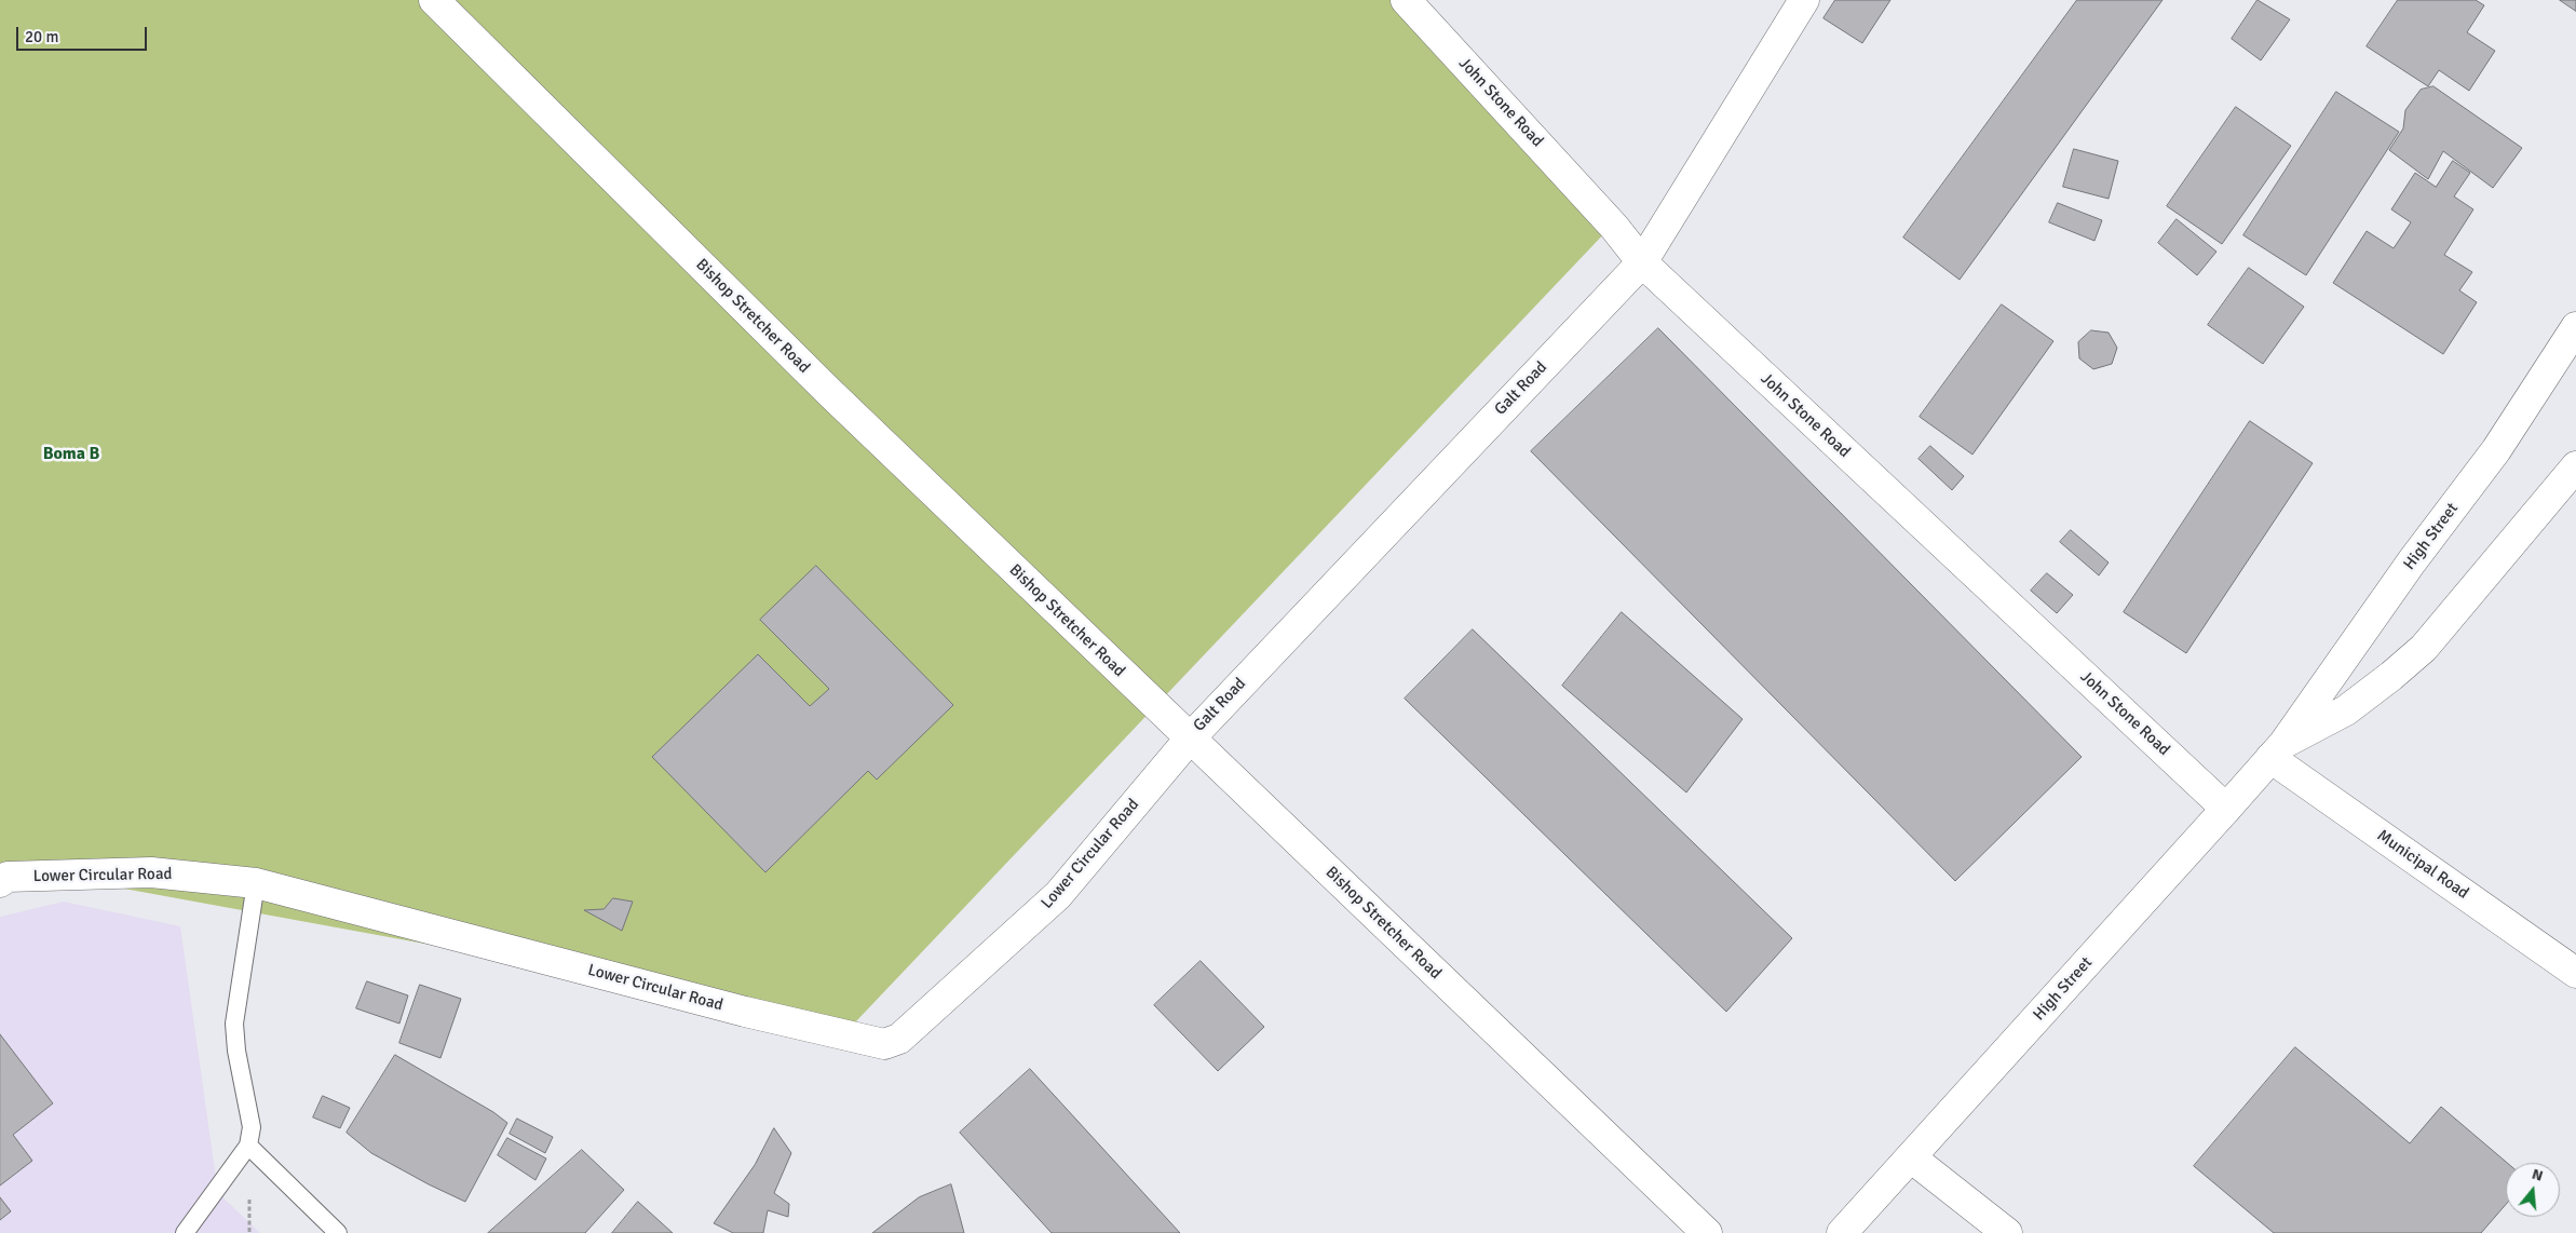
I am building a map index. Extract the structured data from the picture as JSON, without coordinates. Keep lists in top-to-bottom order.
{
  "streets": {
    "street": [
      "John Stone Road",
      "Bishop Stretcher Road",
      "Galt Road",
      "High Street",
      "Lower Circular Road",
      "Municipal Road"
    ]
  },
  "crossings": [
    ["John Stone Road", "Galt Road"],
    ["John Stone Road", "High Street"],
    ["Bishop Stretcher Road", "Galt Road"],
    ["Bishop Stretcher Road", "Lower Circular Road"],
    ["Galt Road", "Lower Circular Road"],
    ["High Street", "Municipal Road"]
  ],
  "districts": ["Boma B"],
  "scale_bar": "20 m",
  "north": "top"
}
